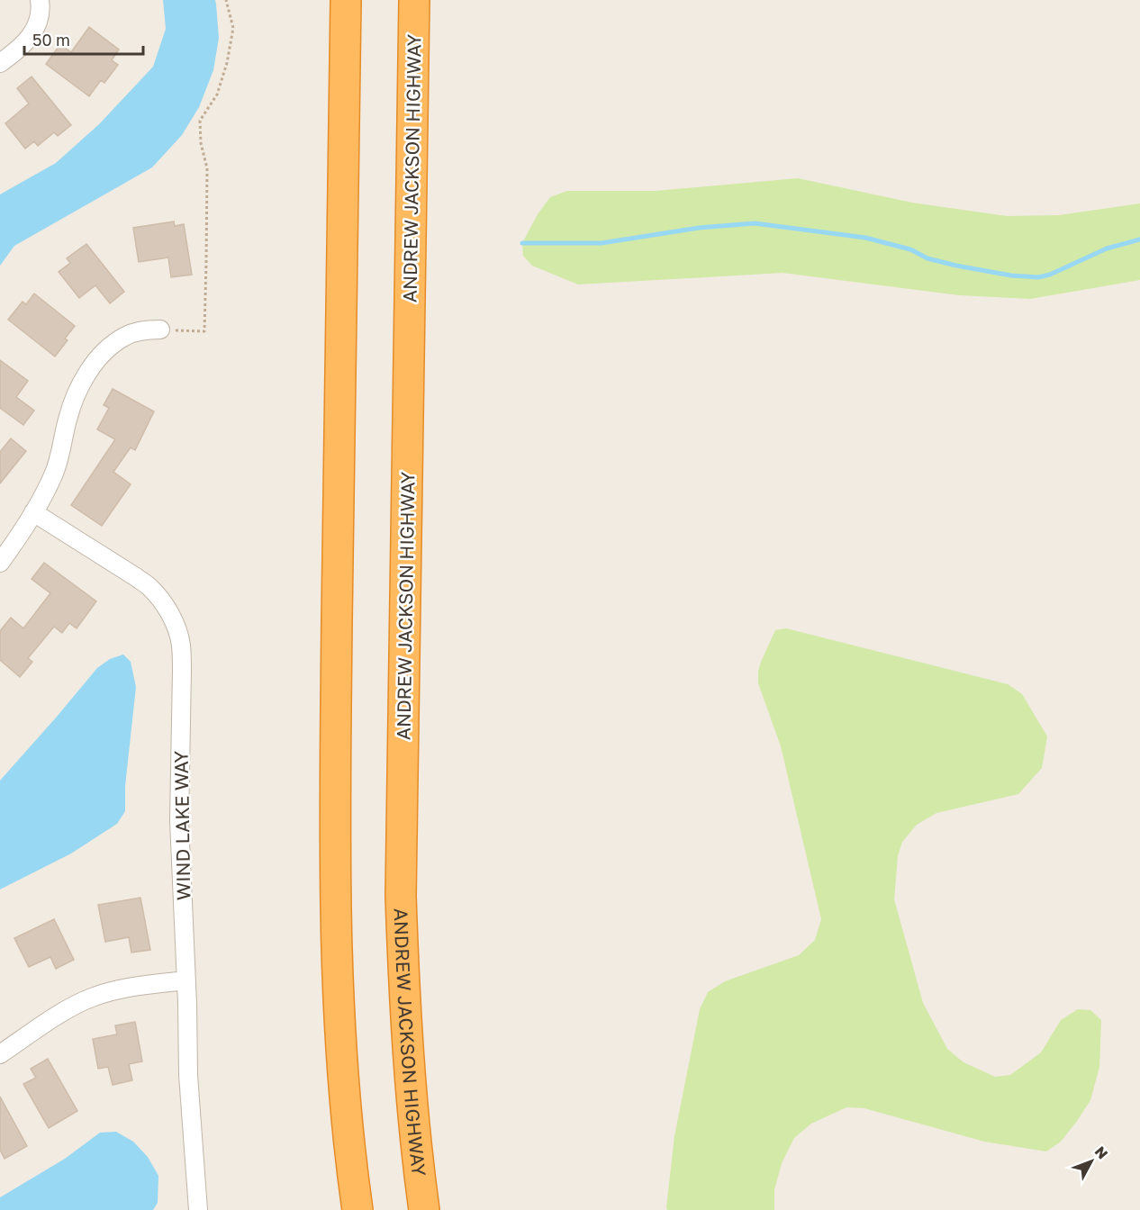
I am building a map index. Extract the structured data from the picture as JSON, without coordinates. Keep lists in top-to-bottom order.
{
  "streets": {
    "highway": ["ANDREW JACKSON HIGHWAY"],
    "street": ["WIND LAKE WAY"]
  },
  "scale_bar": "50 m",
  "north": "top right"
}
